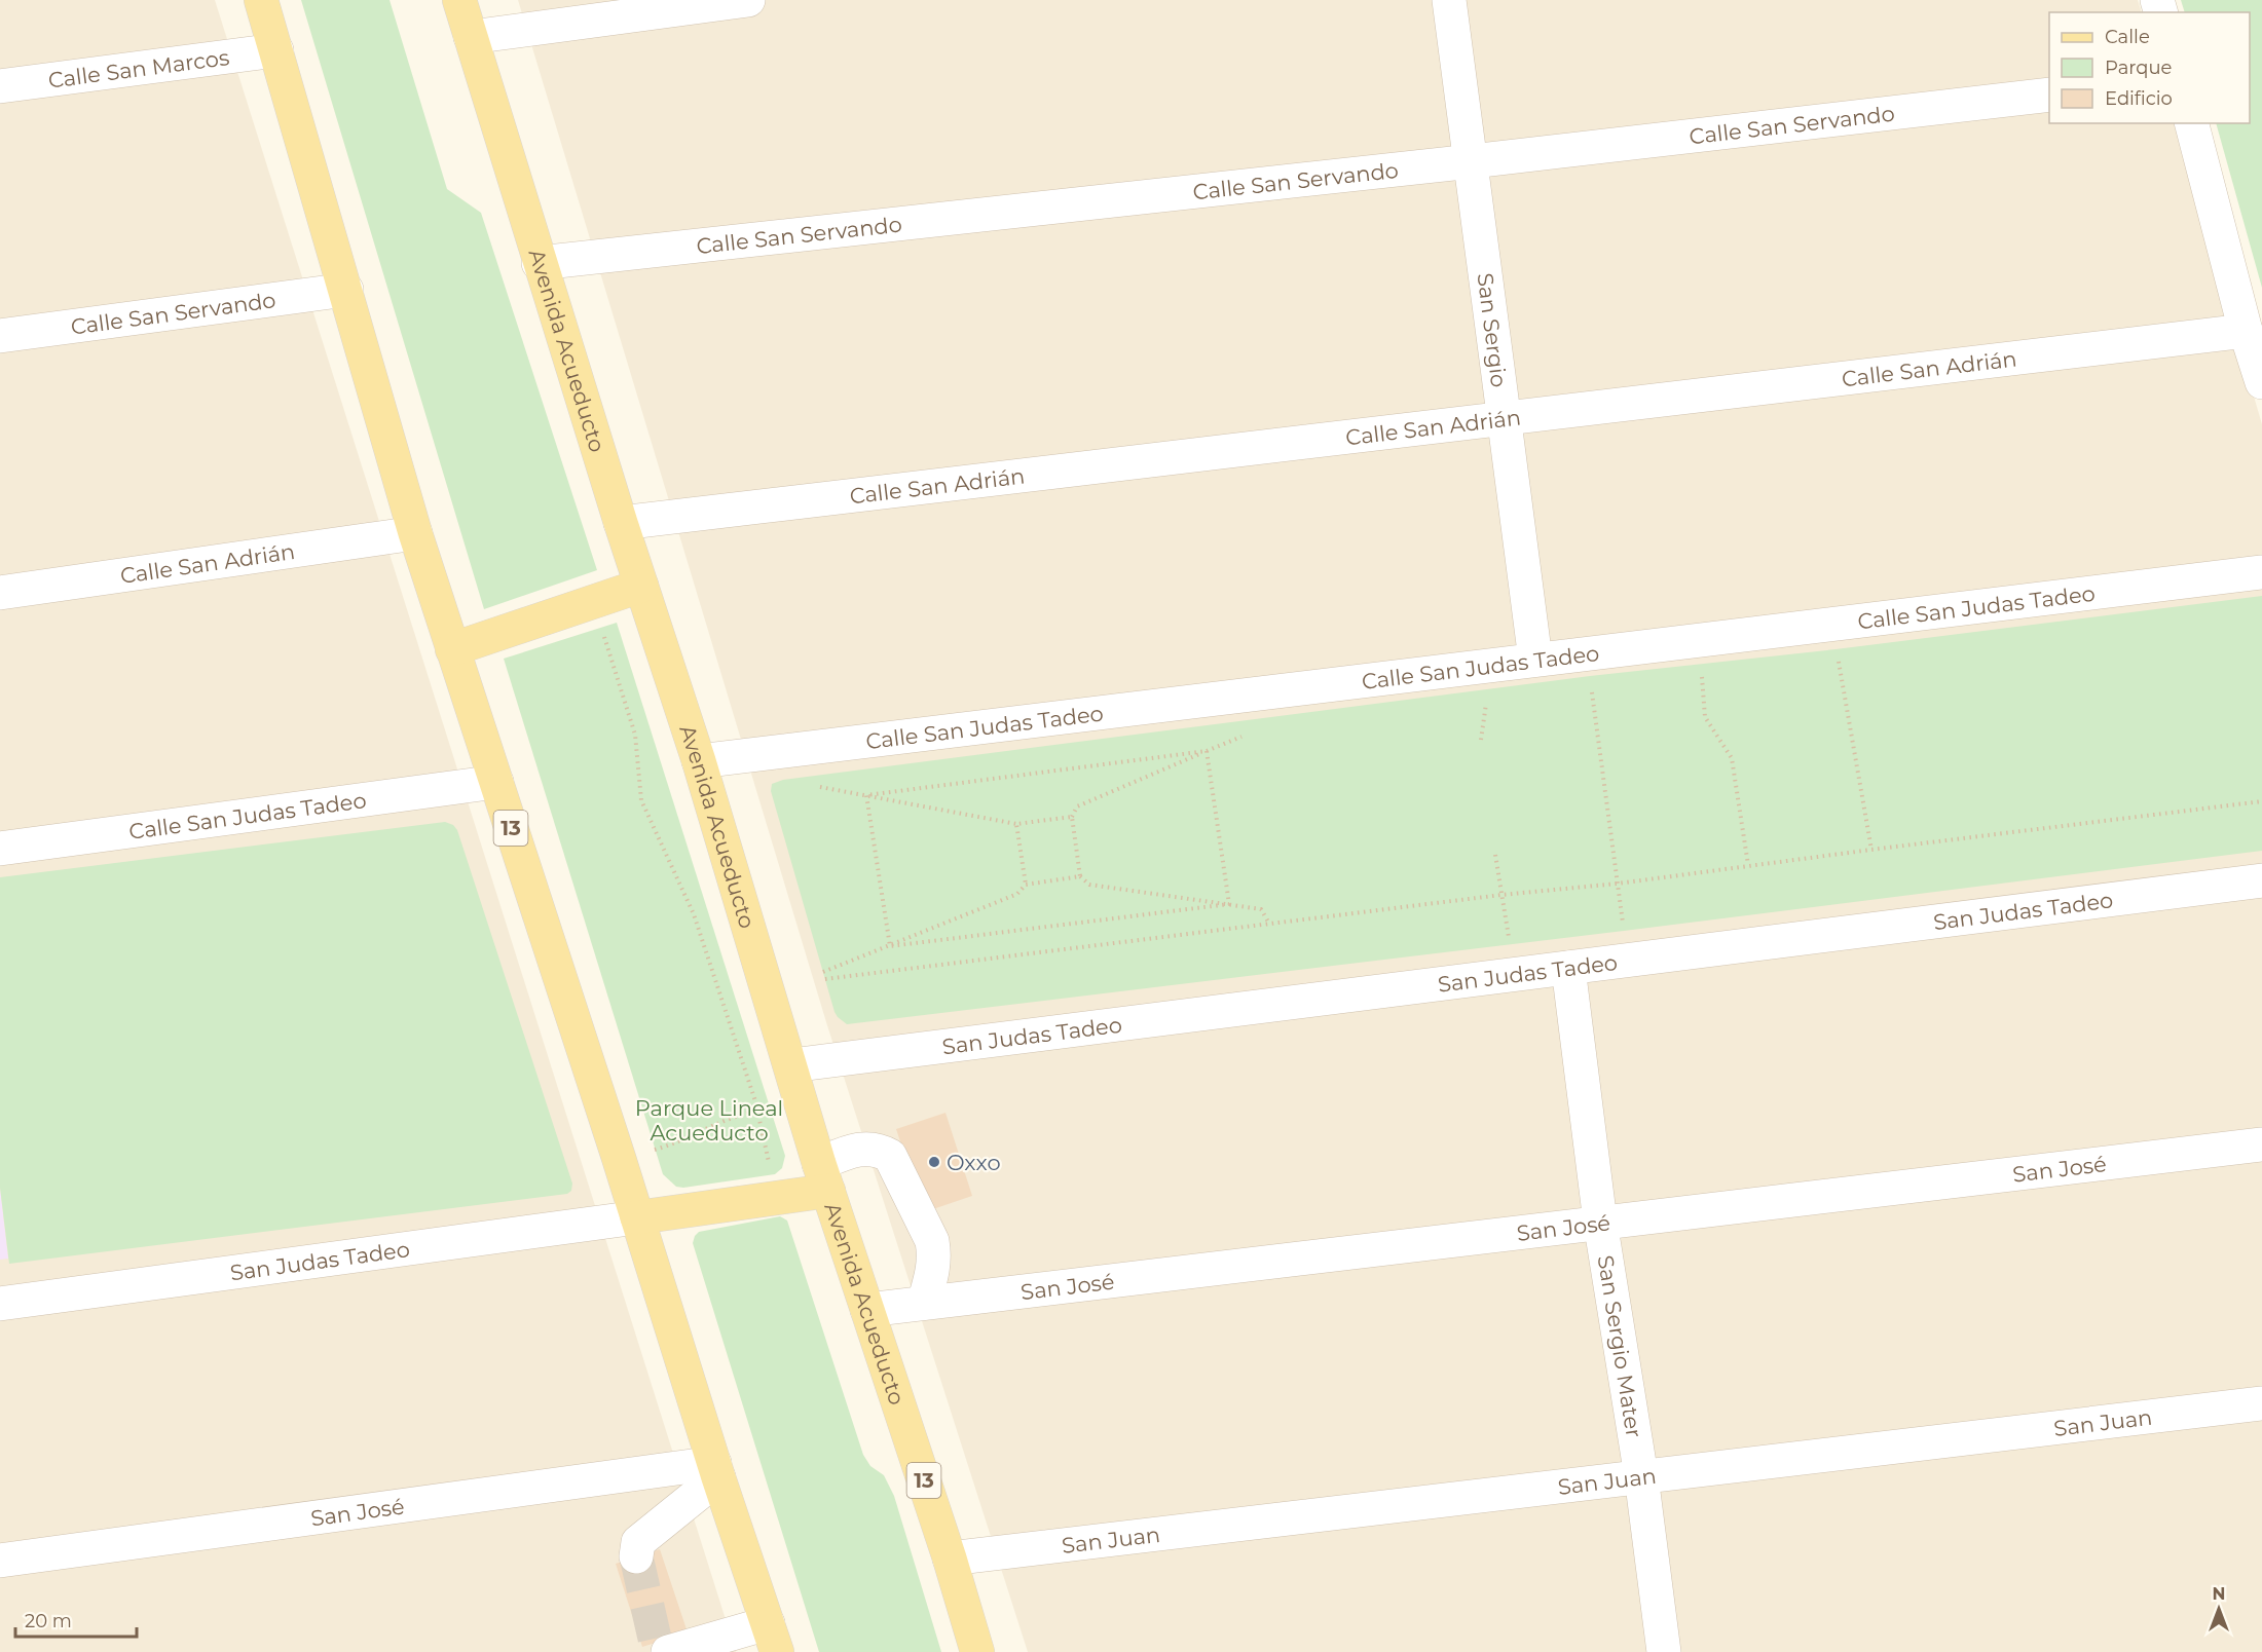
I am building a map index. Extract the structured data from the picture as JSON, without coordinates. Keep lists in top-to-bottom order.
{
  "streets": {
    "main road": ["Avenida Acueducto", "13"],
    "street": [
      "Calle San Marcos",
      "Calle San Servando",
      "San Sergio",
      "Calle San Adrián",
      "Calle San Judas Tadeo",
      "San Judas Tadeo",
      "San José",
      "San Sergio Mater",
      "San Juan"
    ]
  },
  "crossings": [
    ["Calle San Marcos", "13"],
    ["Calle San Servando", "San Sergio"],
    ["Calle San Servando", "Avenida Acueducto"],
    ["Calle San Servando", "13"],
    ["San Sergio", "Calle San Adrián"],
    ["San Sergio", "Calle San Judas Tadeo"],
    ["Avenida Acueducto", "Calle San Adrián"],
    ["Avenida Acueducto", "Calle San Judas Tadeo"],
    ["Avenida Acueducto", "San Judas Tadeo"],
    ["Avenida Acueducto", "San José"],
    ["Avenida Acueducto", "San Juan"],
    ["Calle San Adrián", "13"],
    ["Calle San Judas Tadeo", "13"],
    ["13", "San Judas Tadeo"],
    ["13", "San José"],
    ["San Judas Tadeo", "San Sergio Mater"],
    ["San José", "San Sergio Mater"],
    ["San Sergio Mater", "San Juan"]
  ],
  "parks": ["Parque Lineal Acueducto"],
  "places": ["Oxxo"],
  "legend": ["Calle", "Parque", "Edificio"],
  "scale_bar": "20 m",
  "north": "top"
}
